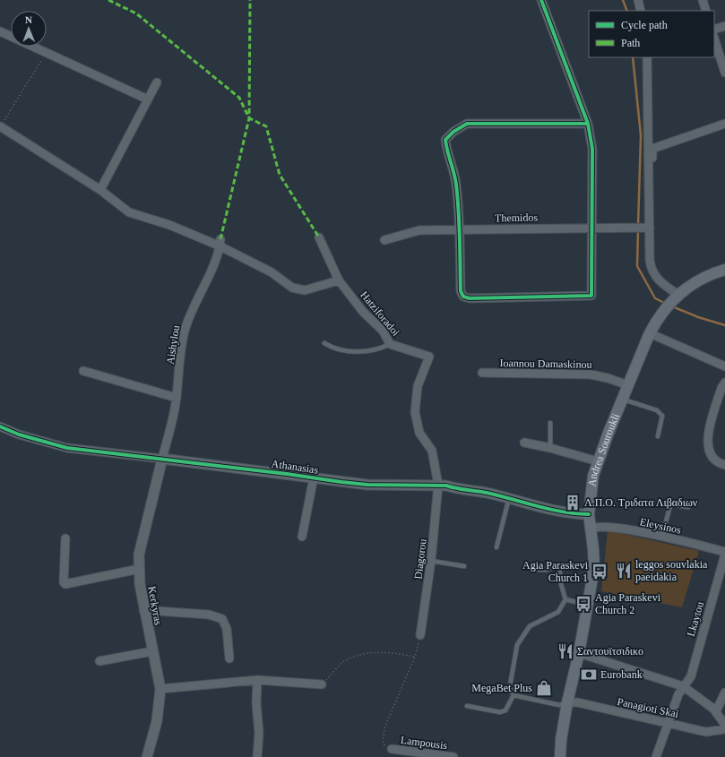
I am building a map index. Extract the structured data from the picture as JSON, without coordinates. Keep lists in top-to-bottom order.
{
  "streets": {
    "main road": ["Andrea Souroukli"],
    "street": [
      "Themidos",
      "Hatziforadoi",
      "Aishylou",
      "Ioannou Damaskinou",
      "Athanasias",
      "Eleysinos",
      "Diagorou",
      "Kerkyras",
      "Lkaytou",
      "Panagioti Skai",
      "Lampousis"
    ]
  },
  "crossings": [
    ["Hatziforadoi", "Athanasias"],
    ["Hatziforadoi", "Diagorou"],
    ["Aishylou", "Athanasias"],
    ["Aishylou", "Kerkyras"],
    ["Ioannou Damaskinou", "Andrea Souroukli"],
    ["Andrea Souroukli", "Athanasias"],
    ["Andrea Souroukli", "Eleysinos"],
    ["Andrea Souroukli", "Panagioti Skai"],
    ["Athanasias", "Diagorou"],
    ["Athanasias", "Kerkyras"],
    ["Eleysinos", "Lkaytou"],
    ["Lkaytou", "Panagioti Skai"]
  ],
  "places": {
    "building": ["Λ.Π.Ο. Τριδατα Λιβαδιων"],
    "restaurant": ["leggos souvlakia paeidakia", "Σαντουϊτσιδικο"],
    "bus stop": ["Agia Paraskevi Church 1", "Agia Paraskevi Church 2"],
    "bank": ["Eurobank"],
    "shop": ["MegaBet Plus"]
  },
  "legend": ["Cycle path", "Path"],
  "north": "top"
}
